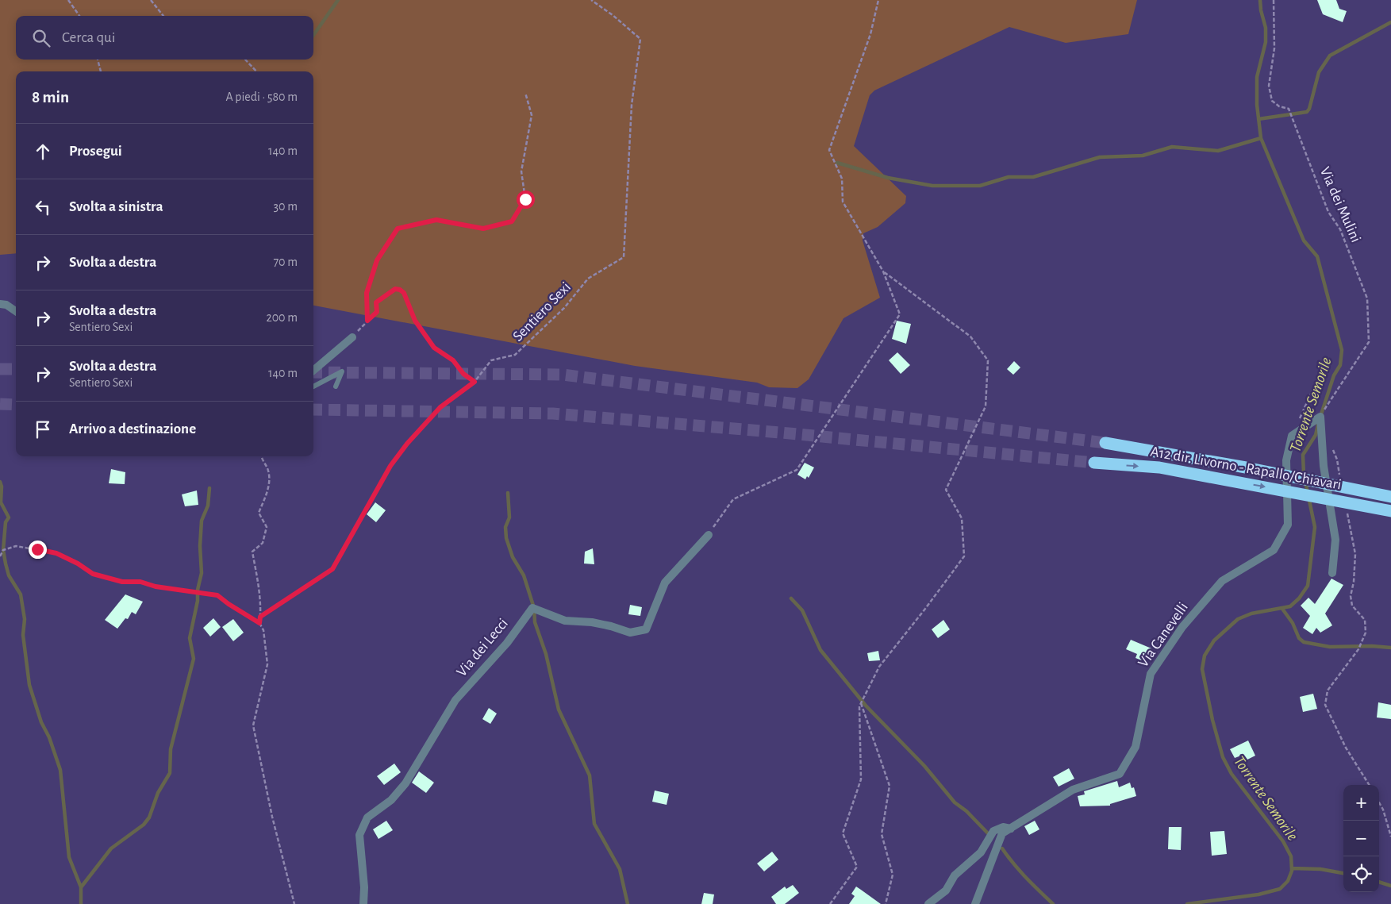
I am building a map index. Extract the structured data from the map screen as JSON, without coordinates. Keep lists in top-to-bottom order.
{
  "streets": {
    "highway": ["A12 dir. Livorno - Rapallo/Chiavari"],
    "street": ["Via Canevelli", "Via dei Lecci"],
    "path": ["Via dei Mulini", "Sentiero Sexi"]
  },
  "water": ["Torrente Semorile"],
  "page": {
    "search": "Cerca qui",
    "heading": ["8 min", "A piedi · 580 m"],
    "list": [
      ["Prosegui", "140 m"],
      ["Svolta a sinistra", "30 m"],
      ["Svolta a destra", "70 m"],
      ["Svolta a destra", "Sentiero Sexi", "200 m"],
      ["Svolta a destra", "Sentiero Sexi", "140 m"],
      "Arrivo a destinazione"
    ],
    "map_buttons": ["+", "−"]
  }
}
